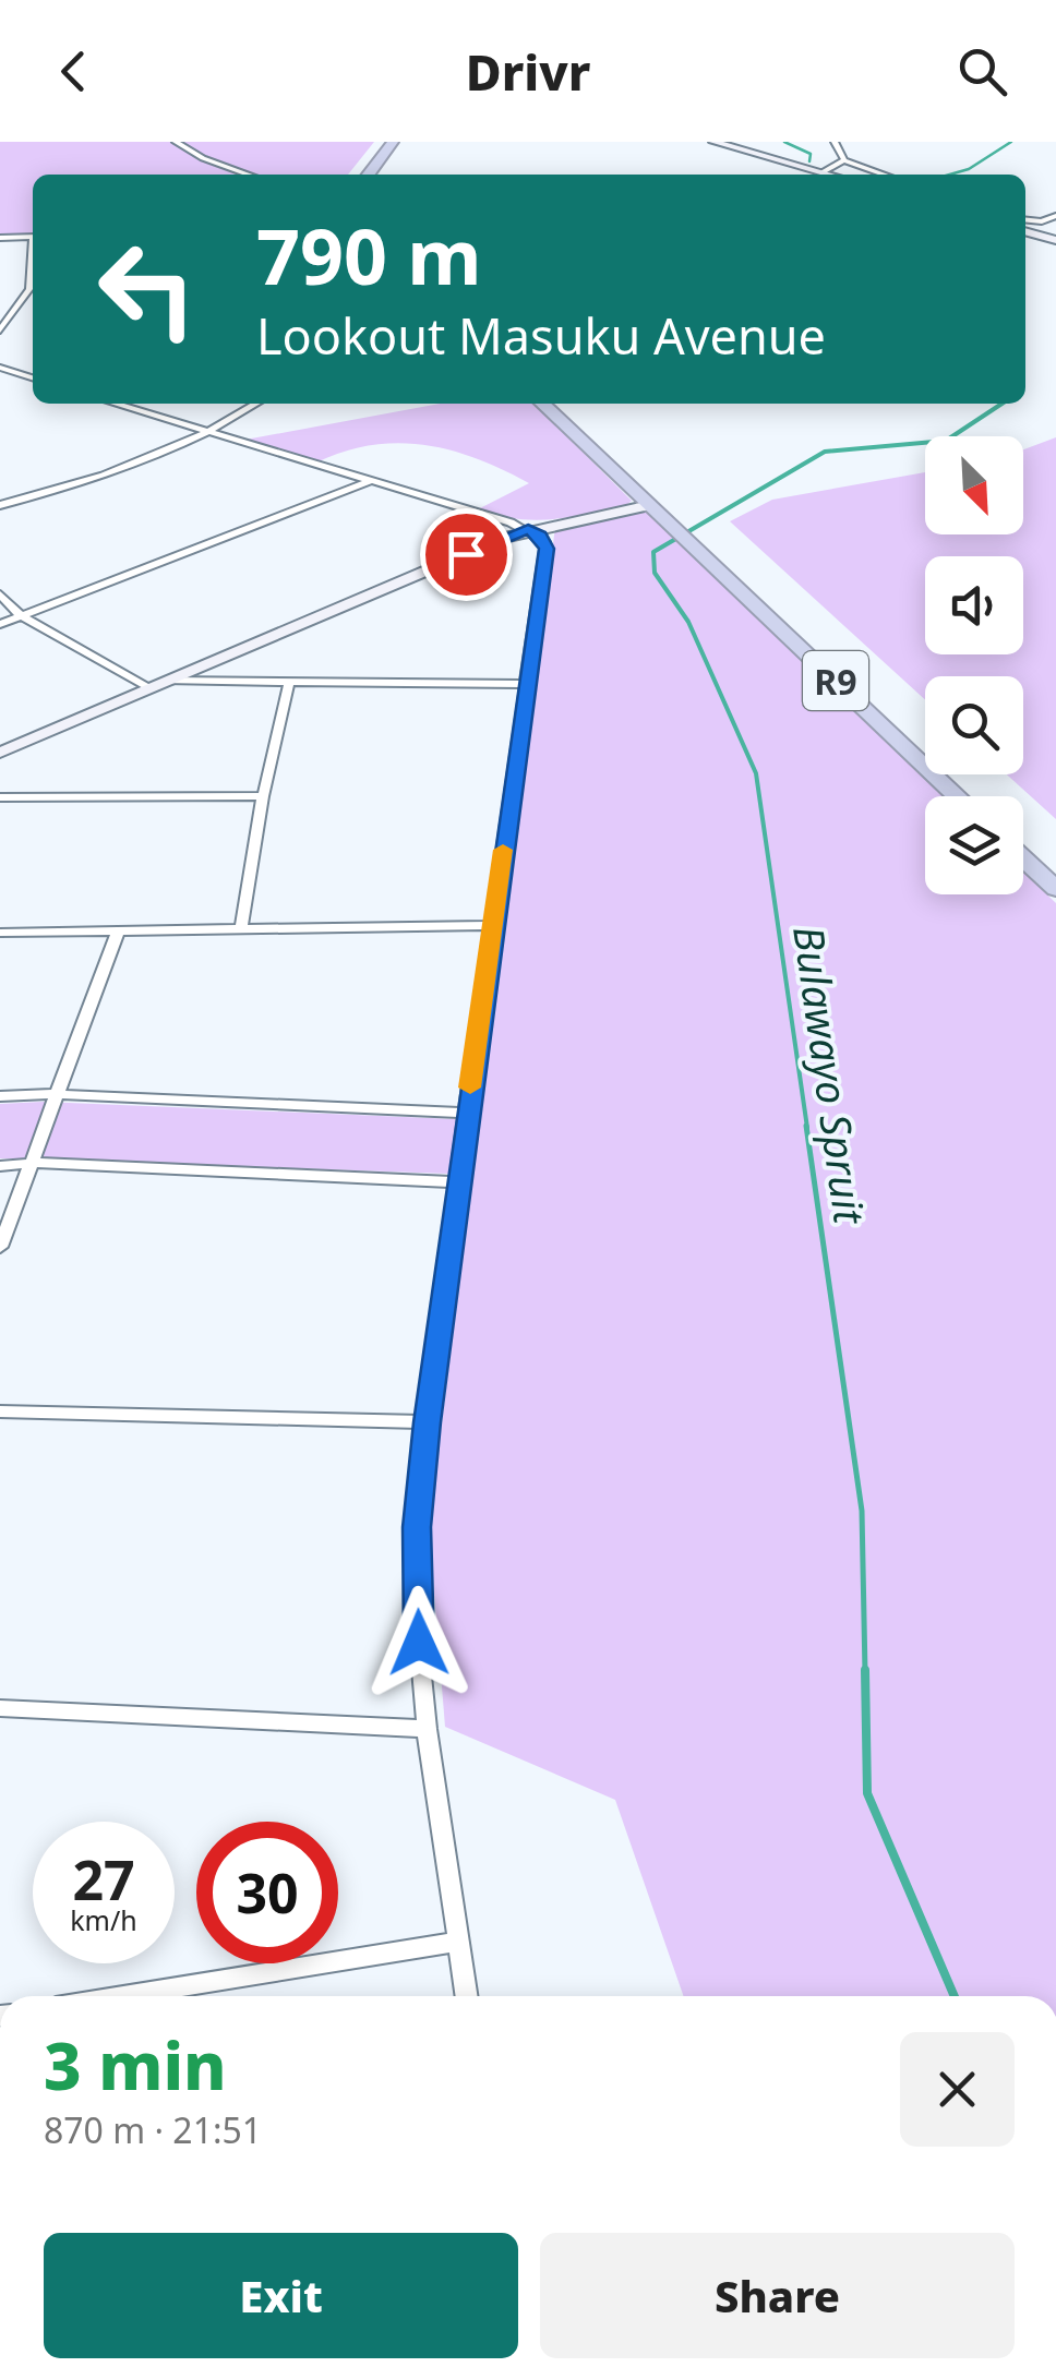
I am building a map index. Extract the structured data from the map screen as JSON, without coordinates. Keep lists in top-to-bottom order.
{
  "streets": {
    "highway": ["R9"]
  },
  "water": ["Bulawayo Spruit"],
  "north": "bottom right",
  "page": {
    "header": "Drivr",
    "turn": ["790 m", "Lookout Masuku Avenue"],
    "speed": "27 km/h",
    "limit": "30",
    "heading": ["3 min", "870 m · 21:51"],
    "buttons": ["Exit", "Share"]
  }
}
